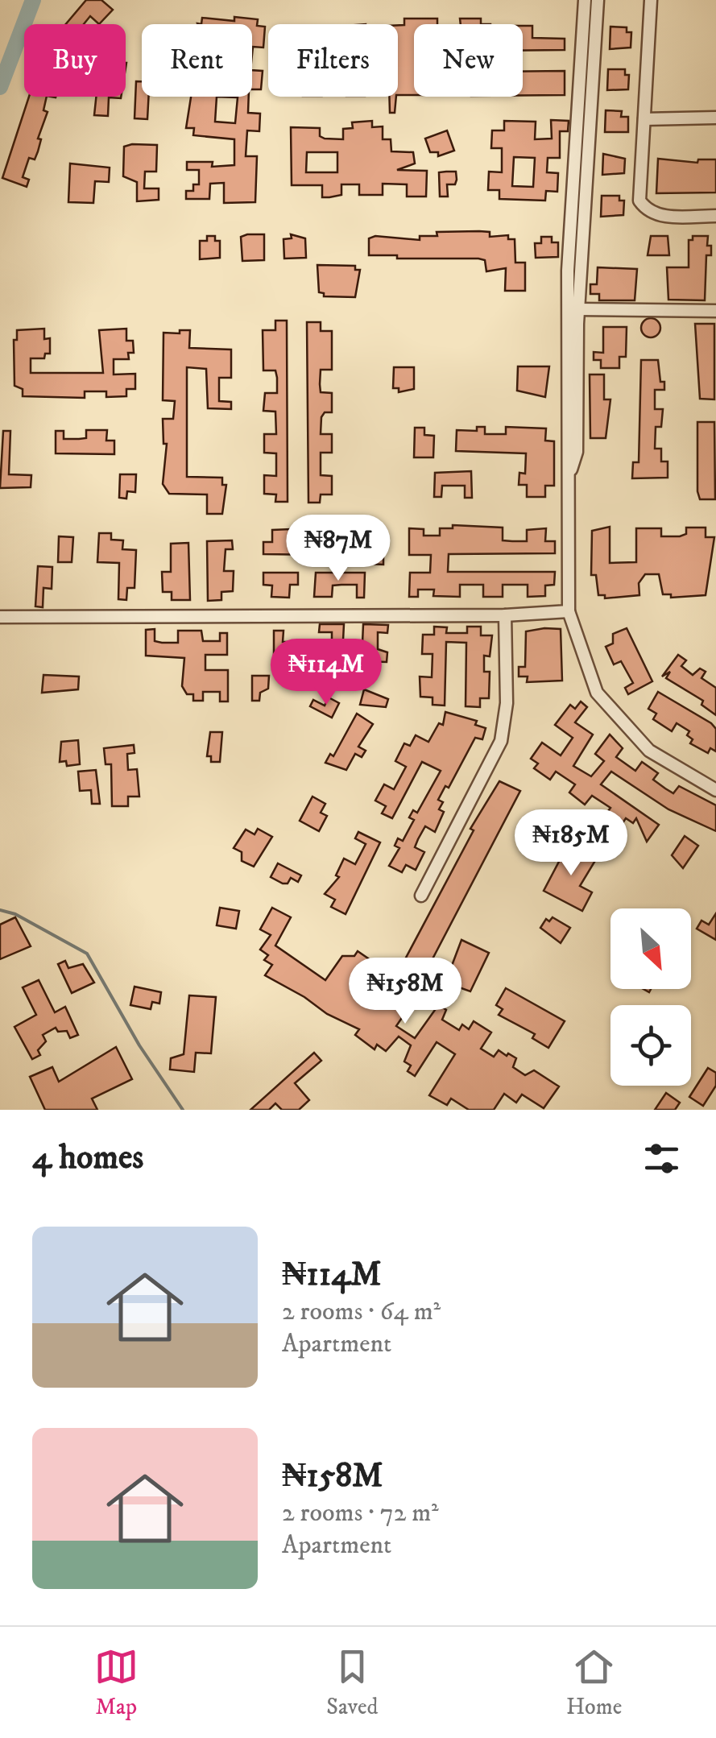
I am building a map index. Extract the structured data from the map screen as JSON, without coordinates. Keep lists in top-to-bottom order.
{
  "north": "bottom right",
  "page": {
    "chip": [
      "Buy",
      "Rent",
      "Filters",
      "New"
    ],
    "price": [
      "₦87M",
      "₦114M",
      "₦185M",
      "₦158M"
    ],
    "heading": "4 homes",
    "list": [
      {
        "name": "₦114M",
        "note": "2 rooms · 64 m² · Apartment"
      },
      {
        "name": "₦158M",
        "note": "2 rooms · 72 m² · Apartment"
      }
    ],
    "tabs": ["Map", "Saved", "Home"]
  }
}
